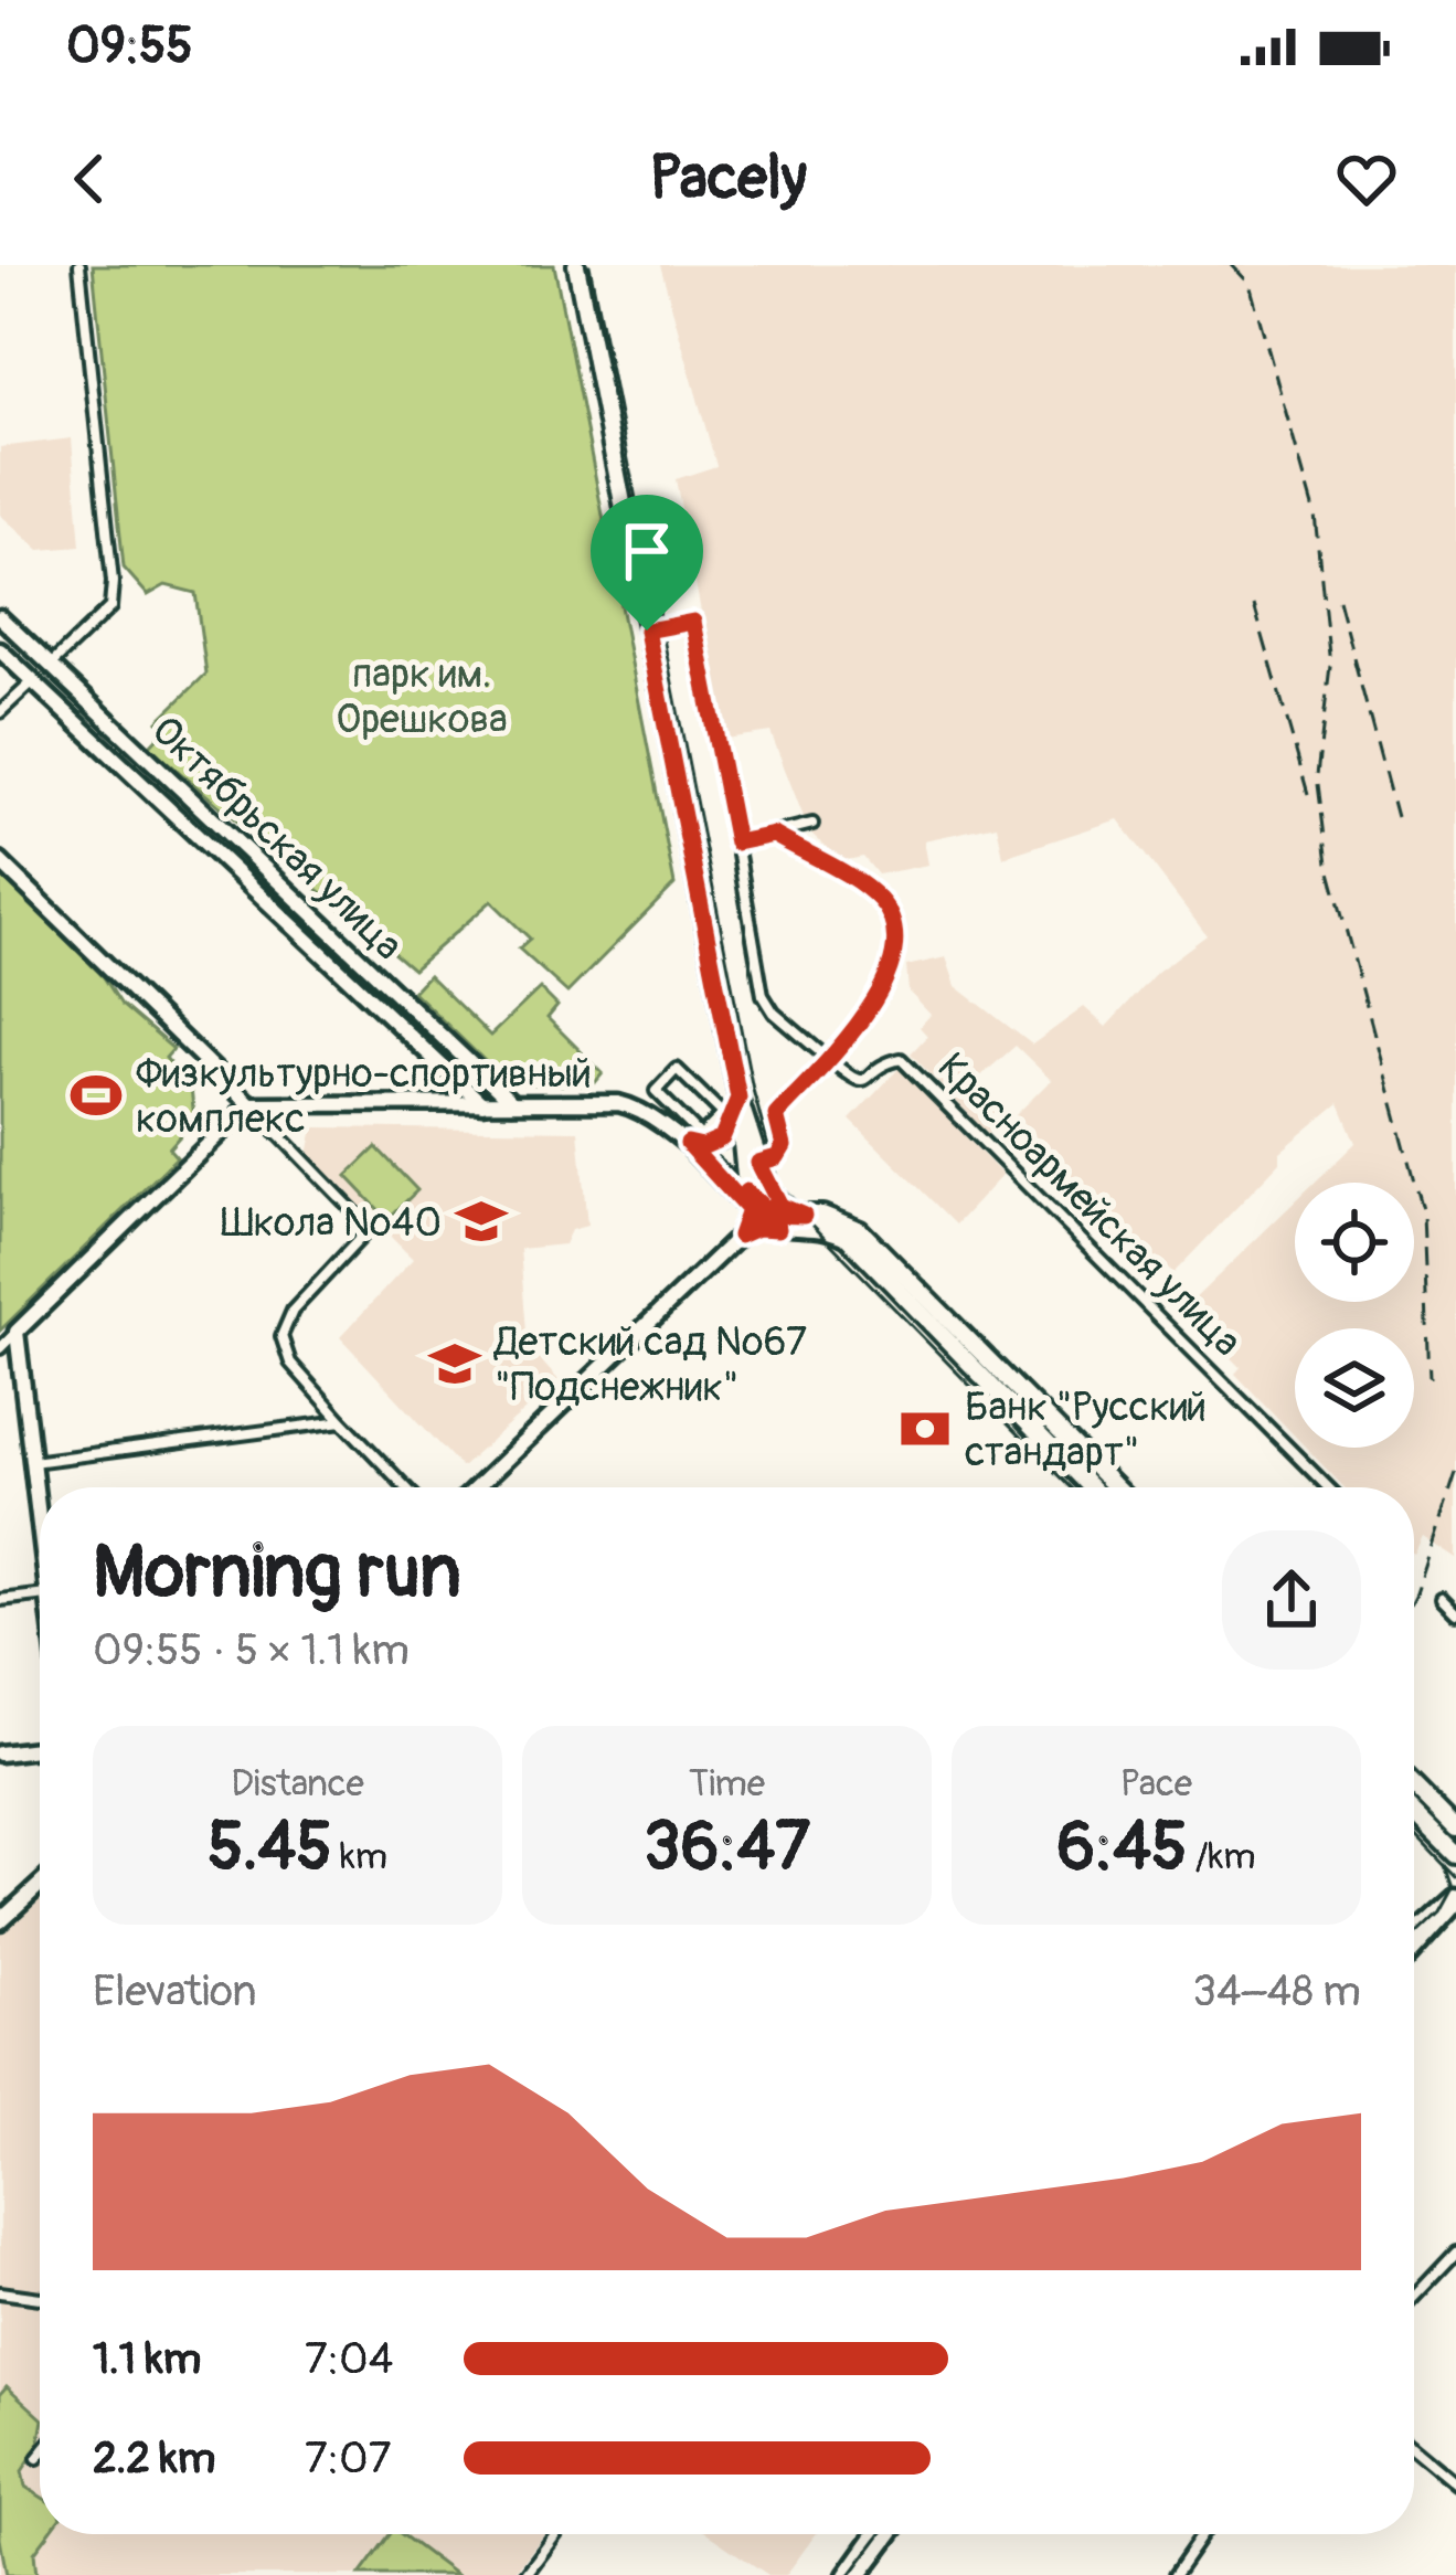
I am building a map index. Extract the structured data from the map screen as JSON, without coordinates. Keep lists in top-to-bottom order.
{
  "streets": {
    "street": ["Октябрьская улица", "Красноармейская улица"]
  },
  "parks": ["парк им. Орешкова"],
  "places": {
    "sports": ["Физкультурно-спортивный комплекс"],
    "school or university": ["Школа №40", "Детский сад №67 \"Подснежник\""],
    "bank": ["Банк \"Русский стандарт\""]
  },
  "page": {
    "status": "09:55",
    "header": "Pacely",
    "heading": ["Morning run", "09:55 · 5 × 1.1 km"],
    "stats": [
      ["Distance", "5.45 km"],
      ["Time", "36:47"],
      ["Pace", "6:45 /km"]
    ],
    "chart": ["Elevation", "34–48 m"],
    "list": [
      {
        "name": "1.1 km",
        "note": "7:04"
      },
      {
        "name": "2.2 km",
        "note": "7:07"
      }
    ]
  }
}
